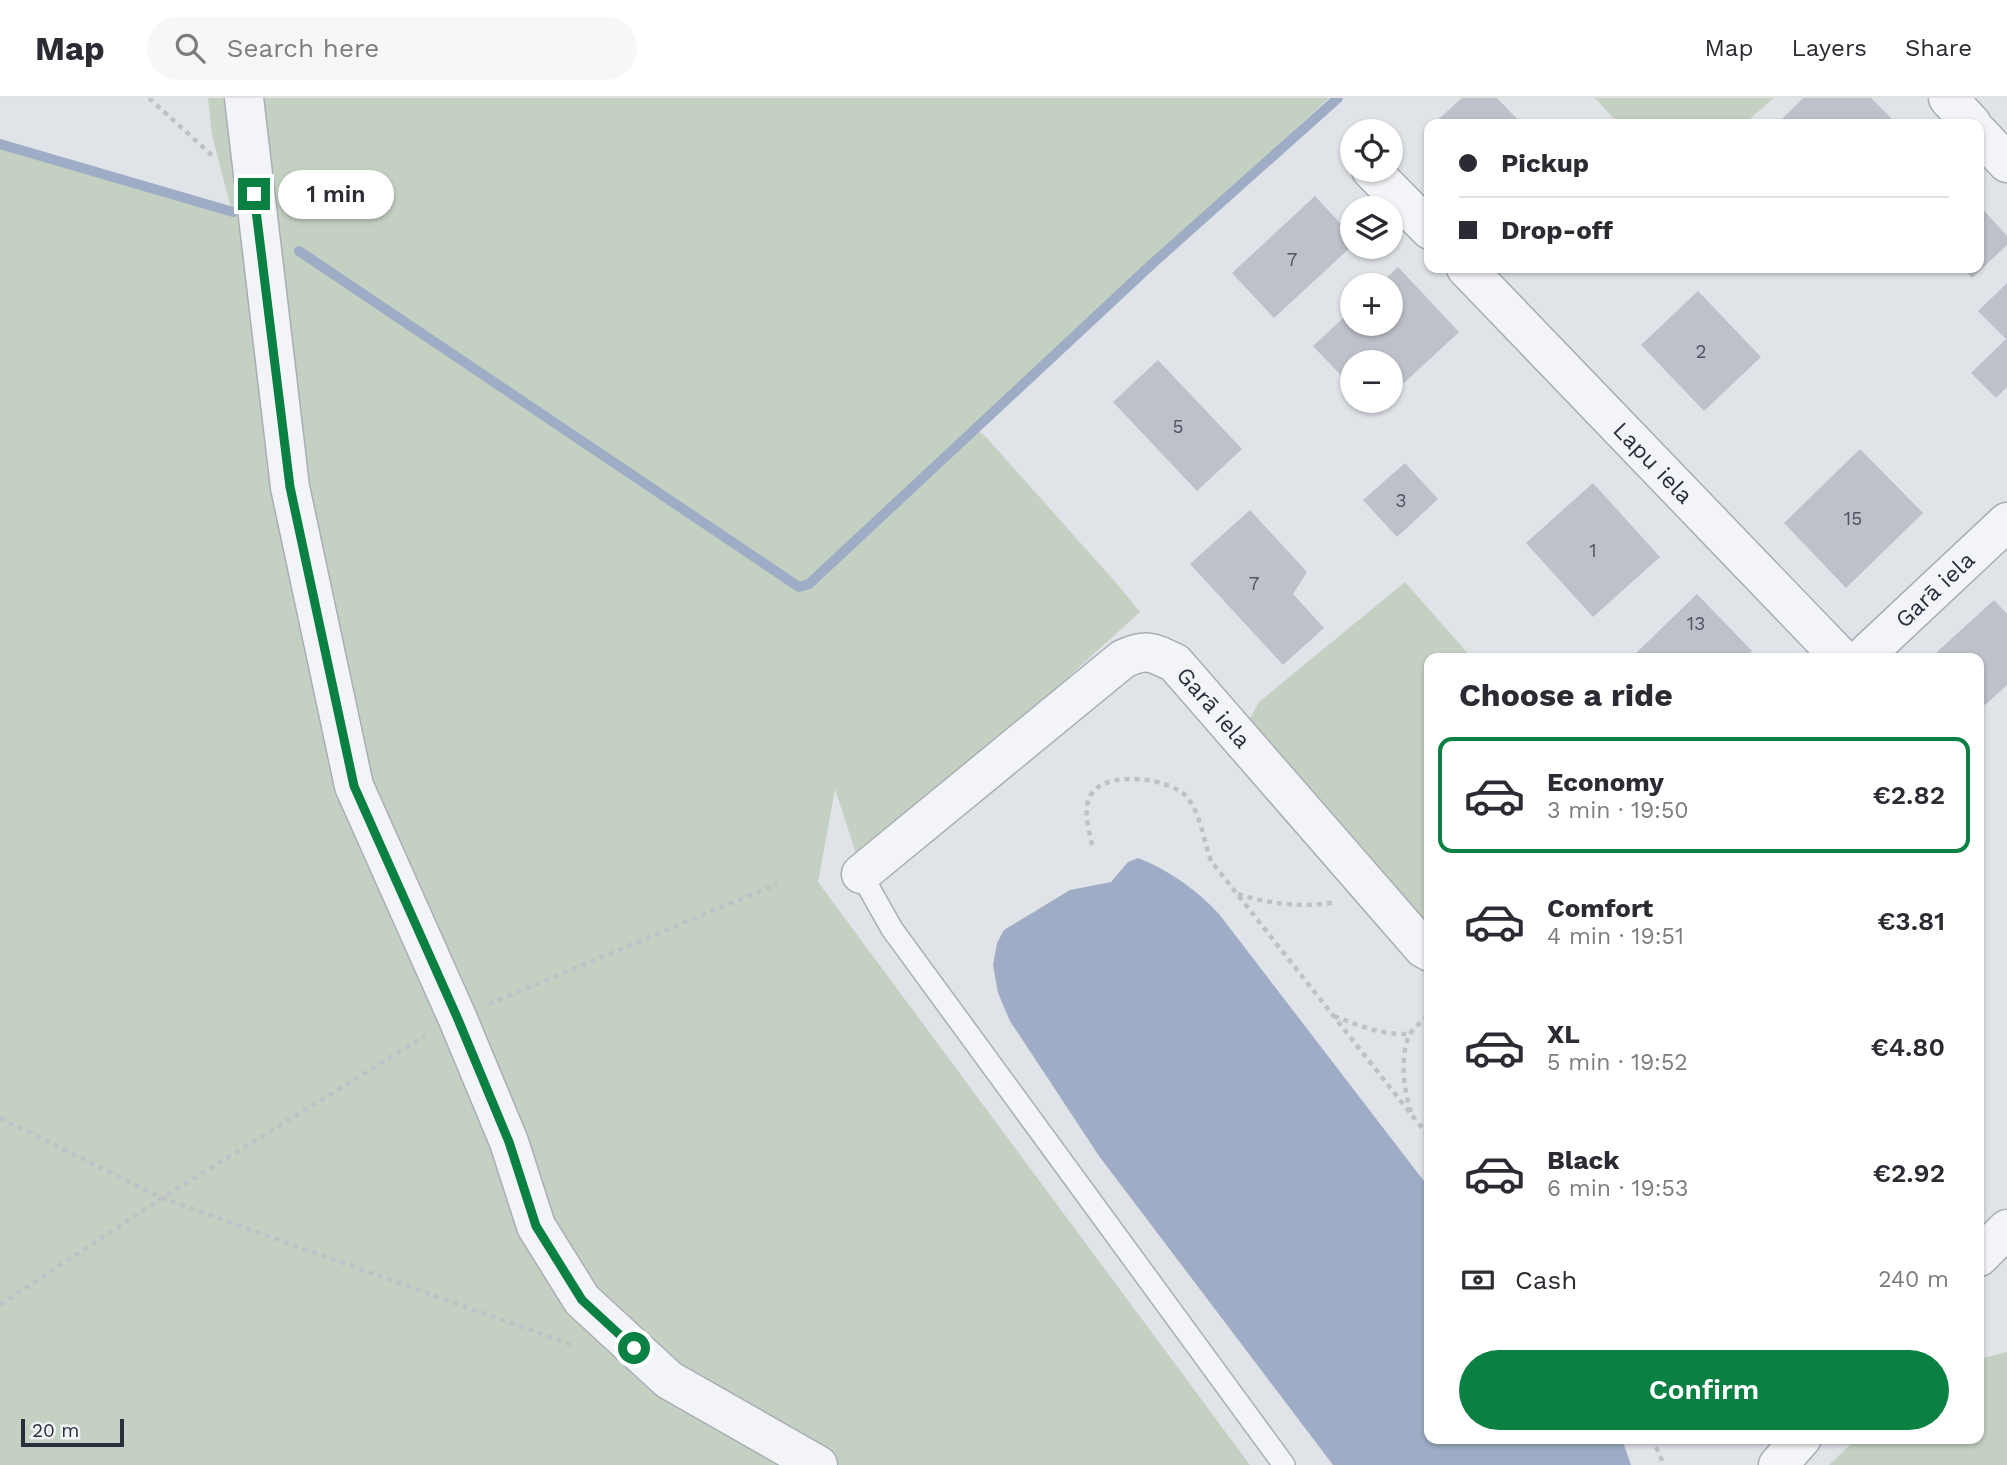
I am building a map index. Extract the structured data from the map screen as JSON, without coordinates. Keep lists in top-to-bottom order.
{
  "streets": {
    "street": ["Lapu iela", "Garā iela"]
  },
  "house_numbers": [
    "7",
    "2",
    "5",
    "3",
    "15",
    "1",
    "7",
    "13"
  ],
  "scale_bar": "20 m",
  "page": {
    "header": "Map",
    "search": "Search here",
    "nav": ["Map", "Layers", "Share"],
    "map_buttons": ["+", "−"],
    "banner": ["Pickup", "Drop-off"],
    "bubble": "1 min",
    "heading": "Choose a ride",
    "list": [
      {
        "name": "Economy",
        "note": "3 min · 19:50",
        "value": "€2.82"
      },
      {
        "name": "Comfort",
        "note": "4 min · 19:51",
        "value": "€3.81"
      },
      {
        "name": "XL",
        "note": "5 min · 19:52",
        "value": "€4.80"
      },
      {
        "name": "Black",
        "note": "6 min · 19:53",
        "value": "€2.92"
      }
    ],
    "pay": ["Cash", "240 m"],
    "buttons": "Confirm",
    "scale": "20 m"
  }
}
